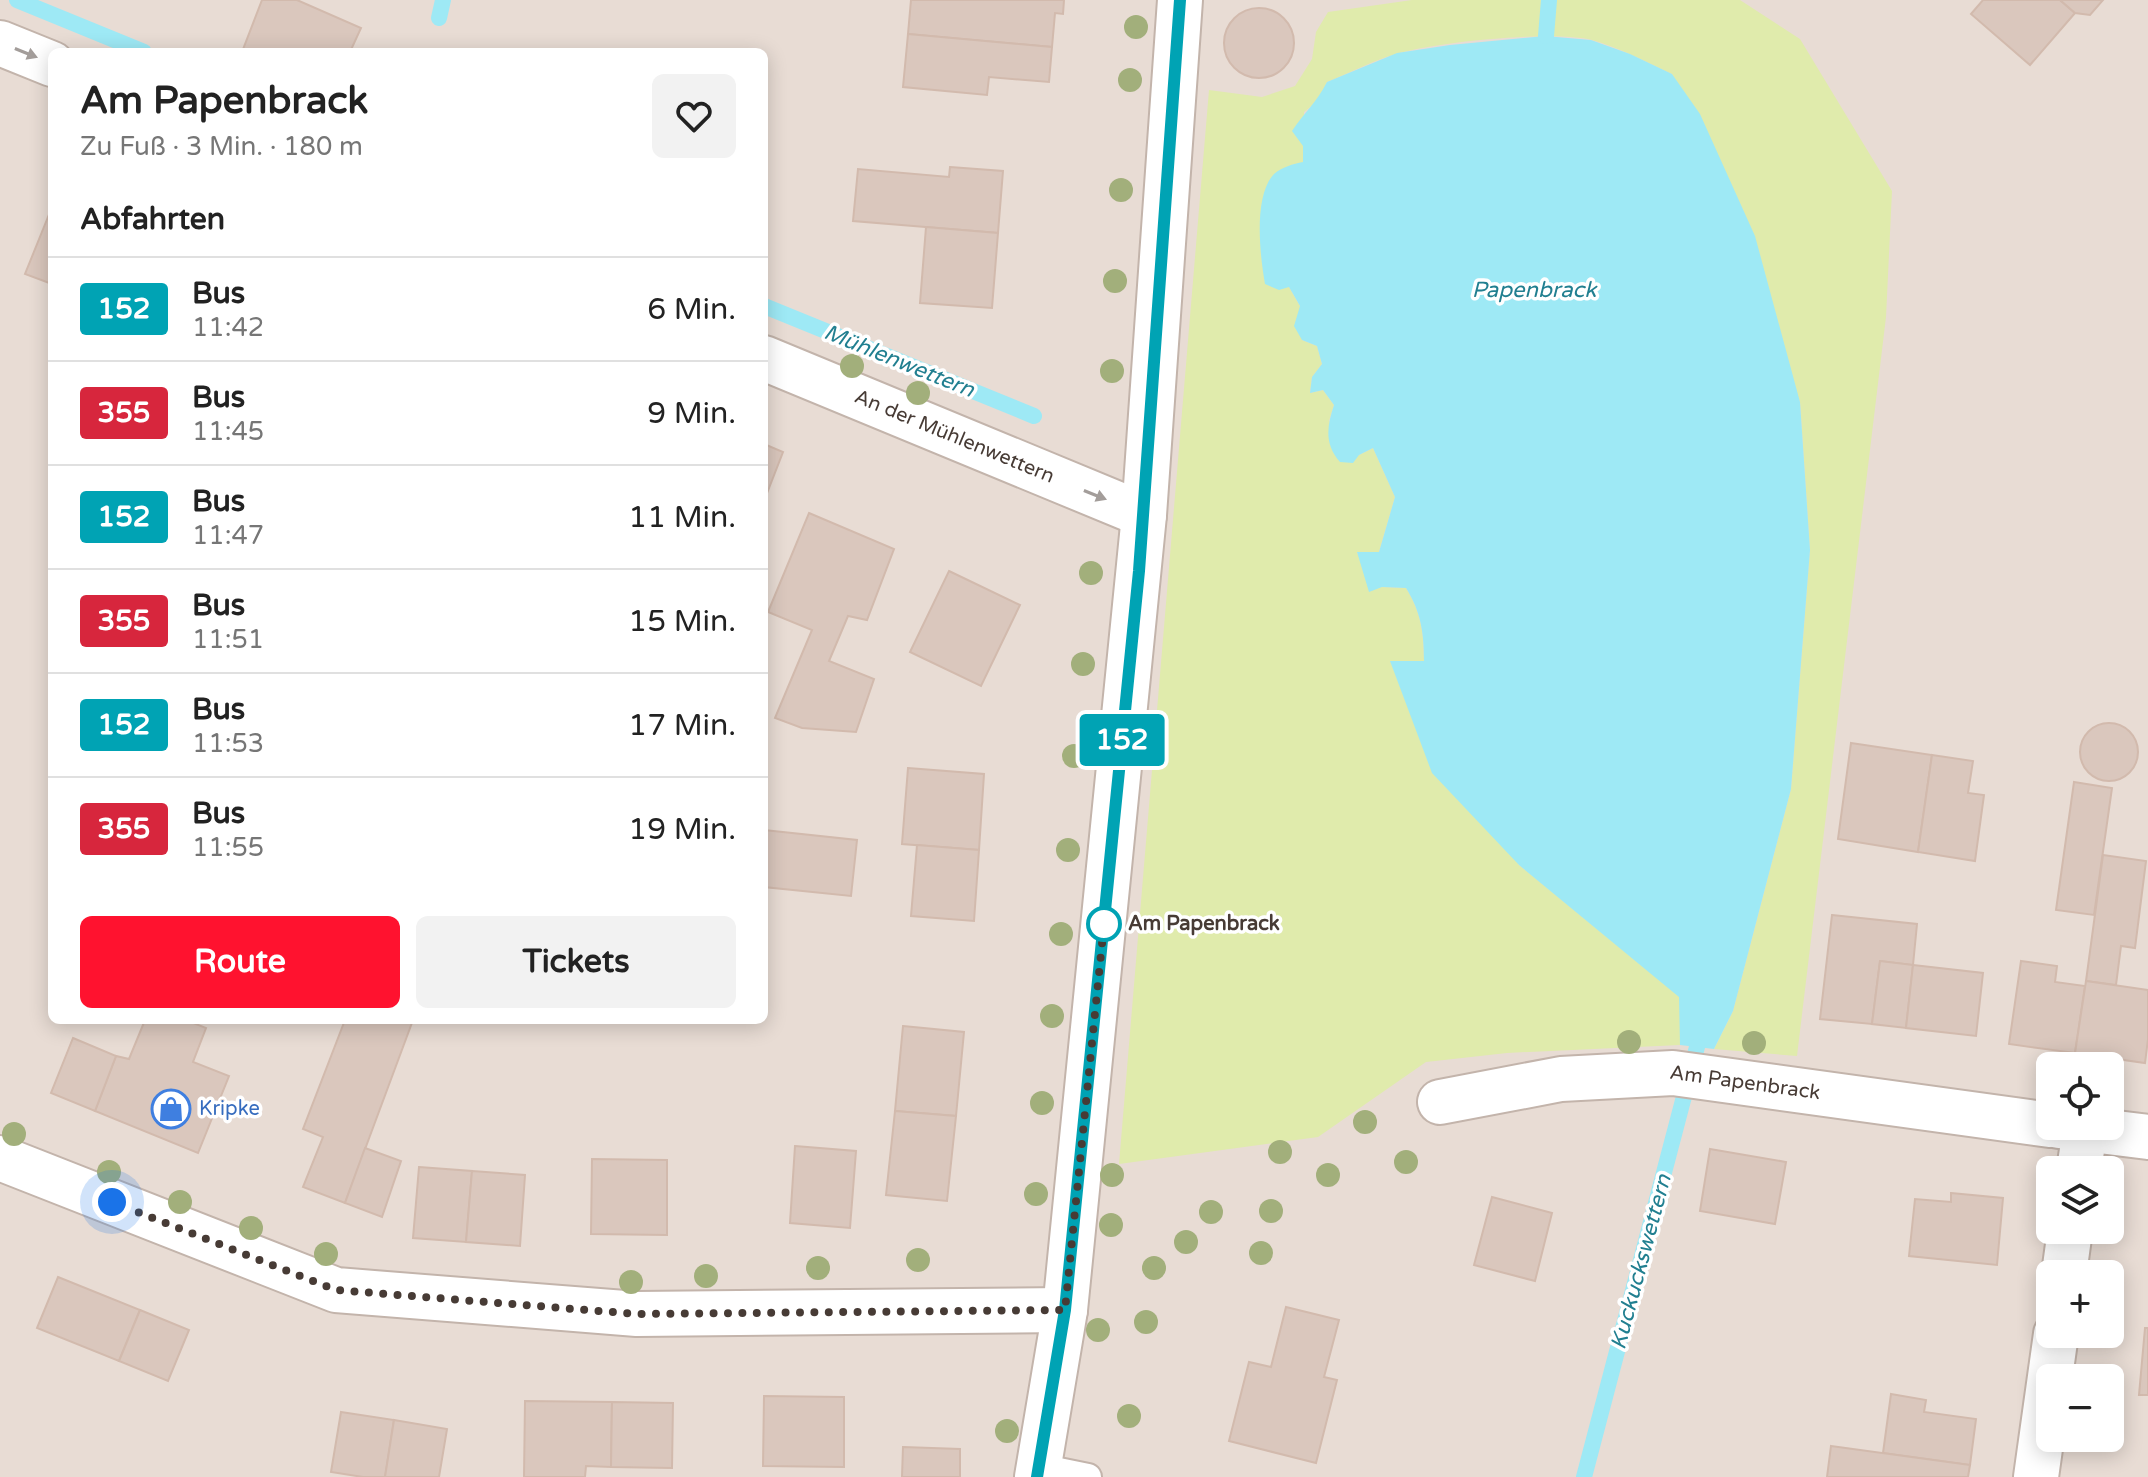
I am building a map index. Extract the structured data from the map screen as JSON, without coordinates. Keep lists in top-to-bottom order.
{
  "streets": {
    "street": ["An der Mühlenwettern", "Am Papenbrack"]
  },
  "one_way": ["An der Mühlenwettern"],
  "water": ["Papenbrack", "Mühlenwettern", "Kuckuckswettern"],
  "places": {
    "other": ["Am Papenbrack"],
    "shop": ["Kripke"]
  },
  "lines": ["bus line 152"],
  "page": {
    "on_map": "152",
    "heading": [
      ["Am Papenbrack", "Zu Fuß · 3 Min. · 180 m"],
      "Abfahrten"
    ],
    "list": [
      {
        "mark": "152",
        "name": "Bus",
        "note": "11:42",
        "value": "6 Min."
      },
      {
        "mark": "355",
        "name": "Bus",
        "note": "11:45",
        "value": "9 Min."
      },
      {
        "mark": "152",
        "name": "Bus",
        "note": "11:47",
        "value": "11 Min."
      },
      {
        "mark": "355",
        "name": "Bus",
        "note": "11:51",
        "value": "15 Min."
      },
      {
        "mark": "152",
        "name": "Bus",
        "note": "11:53",
        "value": "17 Min."
      },
      {
        "mark": "355",
        "name": "Bus",
        "note": "11:55",
        "value": "19 Min."
      }
    ],
    "buttons": ["Route", "Tickets"],
    "map_buttons": ["+", "−"]
  }
}
